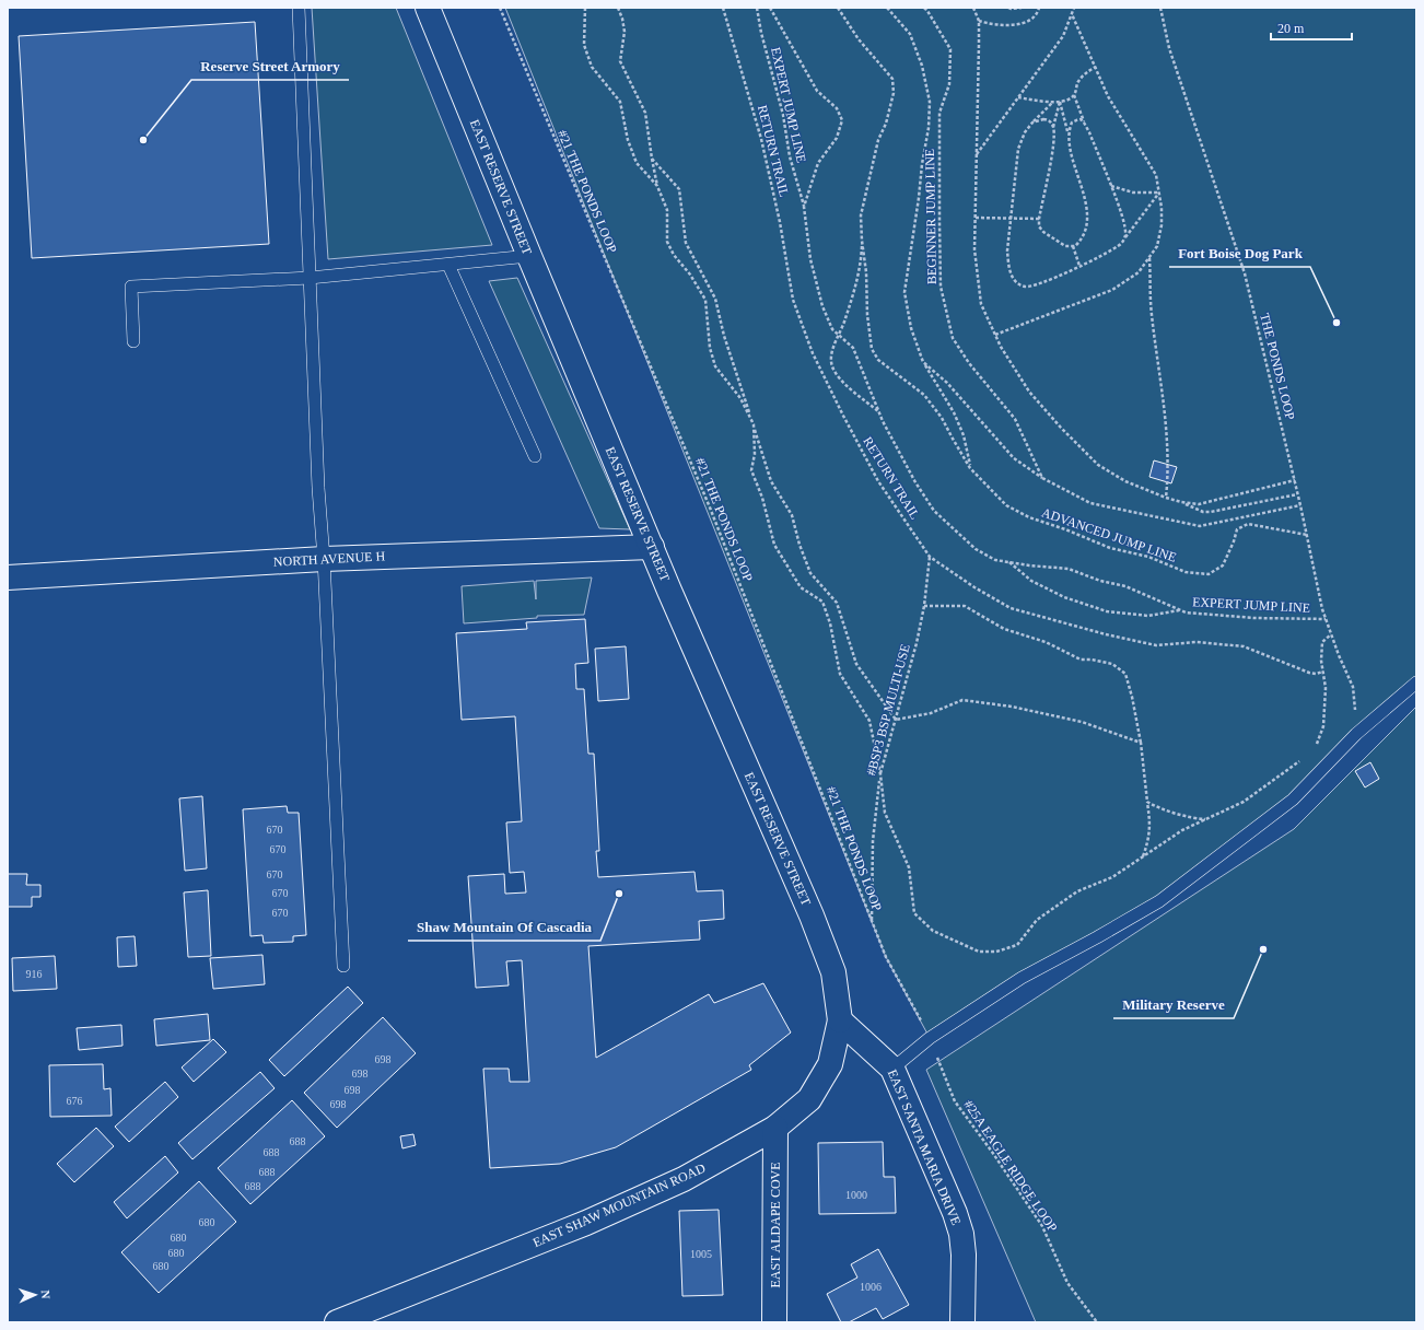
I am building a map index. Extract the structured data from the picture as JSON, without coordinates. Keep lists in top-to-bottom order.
{
  "streets": {
    "street": [
      "EAST RESERVE STREET",
      "NORTH AVENUE H",
      "EAST SANTA MARIA DRIVE",
      "EAST SHAW MOUNTAIN ROAD",
      "EAST ALDAPE COVE"
    ],
    "path": [
      "EXPERT JUMP LINE",
      "RETURN TRAIL",
      "#21 THE PONDS LOOP",
      "BEGINNER JUMP LINE",
      "THE PONDS LOOP",
      "ADVANCED JUMP LINE",
      "#BSP3 BSP MULTI-USE",
      "#25A EAGLE RIDGE LOOP"
    ]
  },
  "crossings": [
    ["EXPERT JUMP LINE", "THE PONDS LOOP"],
    ["RETURN TRAIL", "#BSP3 BSP MULTI-USE"],
    ["EAST RESERVE STREET", "NORTH AVENUE H"],
    ["EAST RESERVE STREET", "EAST SANTA MARIA DRIVE"],
    ["EAST RESERVE STREET", "EAST SHAW MOUNTAIN ROAD"],
    ["#21 THE PONDS LOOP", "#BSP3 BSP MULTI-USE"],
    ["#21 THE PONDS LOOP", "#25A EAGLE RIDGE LOOP"],
    ["THE PONDS LOOP", "ADVANCED JUMP LINE"],
    ["EAST SANTA MARIA DRIVE", "EAST SHAW MOUNTAIN ROAD"],
    ["EAST SHAW MOUNTAIN ROAD", "EAST ALDAPE COVE"]
  ],
  "places": [
    "Reserve Street Armory",
    "Fort Boise Dog Park",
    "Shaw Mountain Of Cascadia",
    "Military Reserve"
  ],
  "house_numbers": [
    "670",
    "670",
    "670",
    "670",
    "670",
    "916",
    "698",
    "698",
    "698",
    "676",
    "698",
    "688",
    "688",
    "688",
    "688",
    "1000",
    "680",
    "680",
    "680",
    "1005",
    "680",
    "1006"
  ],
  "scale_bar": "20 m",
  "north": "right"
}
